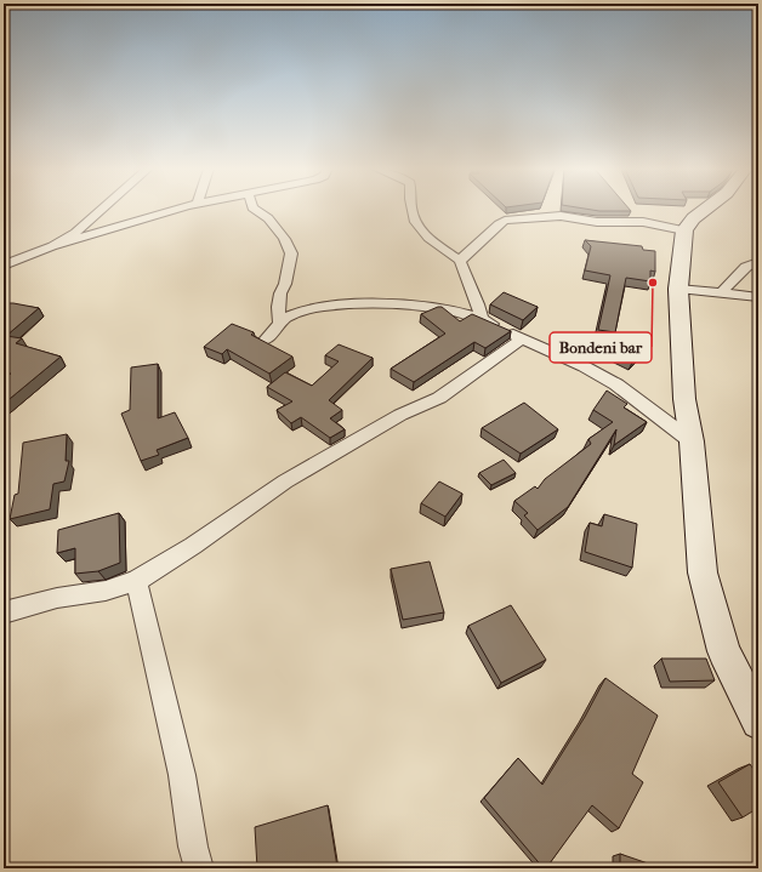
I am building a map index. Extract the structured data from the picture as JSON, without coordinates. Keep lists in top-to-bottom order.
{
  "places": ["Bondeni bar"]
}
